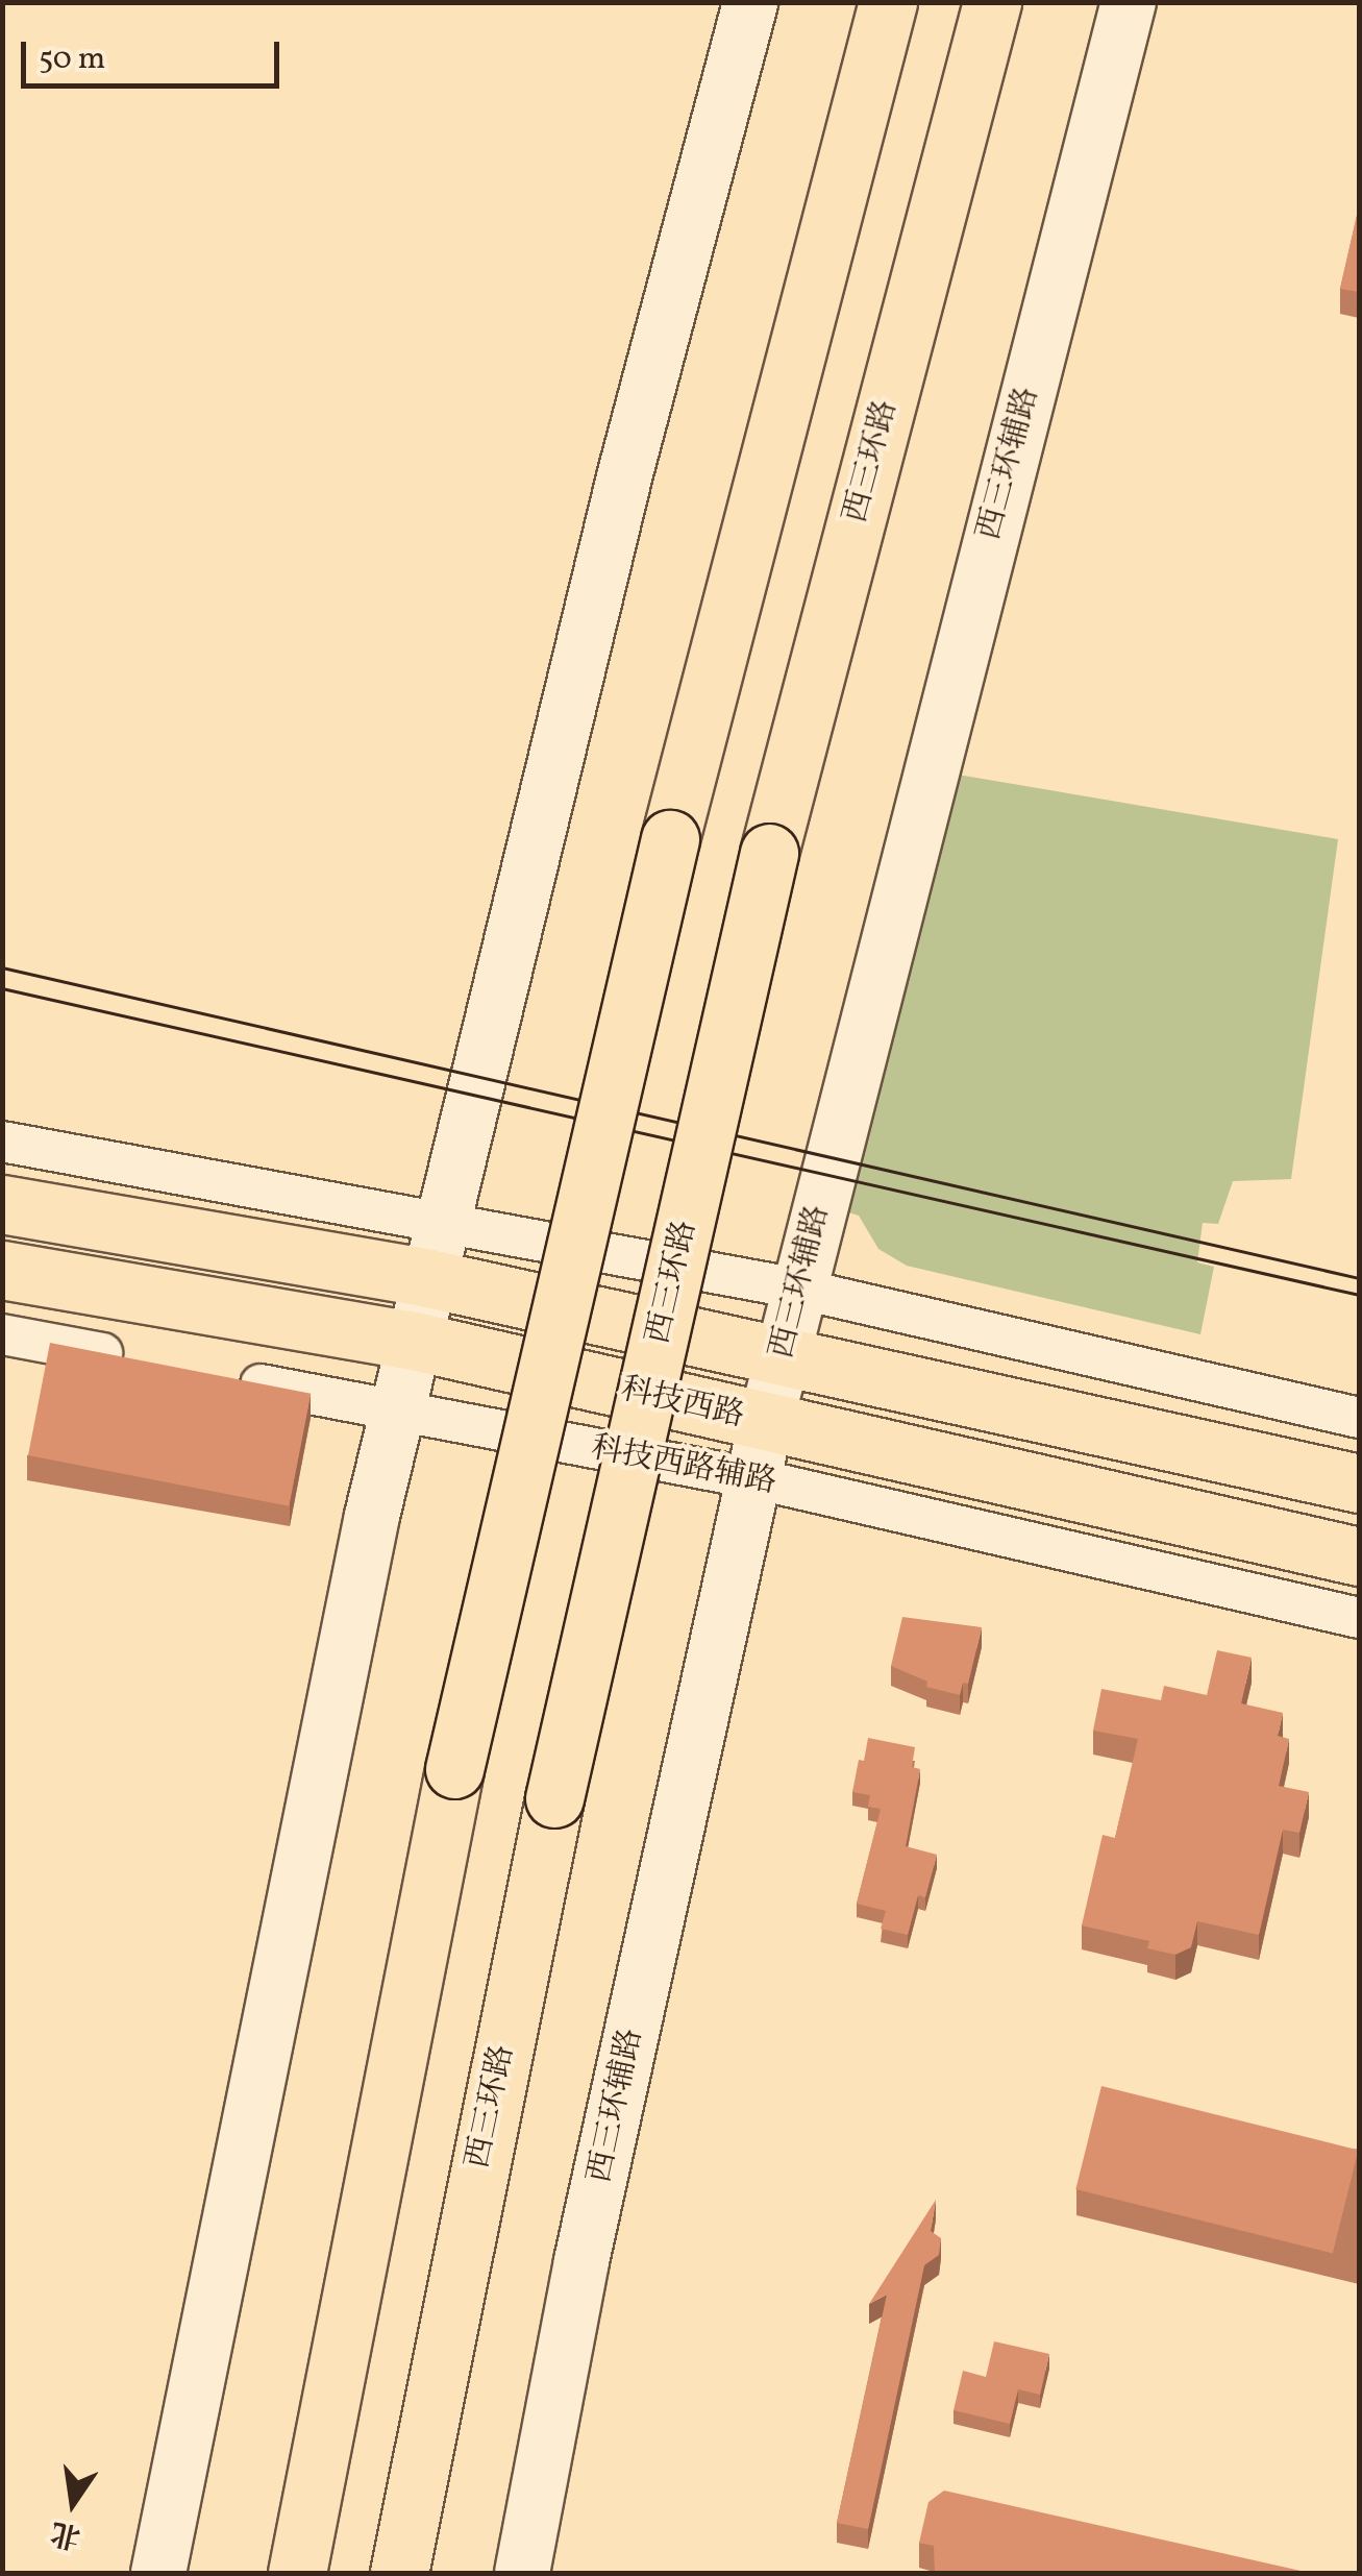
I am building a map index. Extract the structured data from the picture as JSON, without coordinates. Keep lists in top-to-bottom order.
{
  "streets": {
    "main road": ["西三环路", "西三环辅路", "科技西路"],
    "street": ["科技西路辅路"]
  },
  "crossings": [
    ["西三环辅路", "科技西路"],
    ["西三环辅路", "科技西路辅路"]
  ],
  "scale_bar": "50 m",
  "north": "bottom"
}
